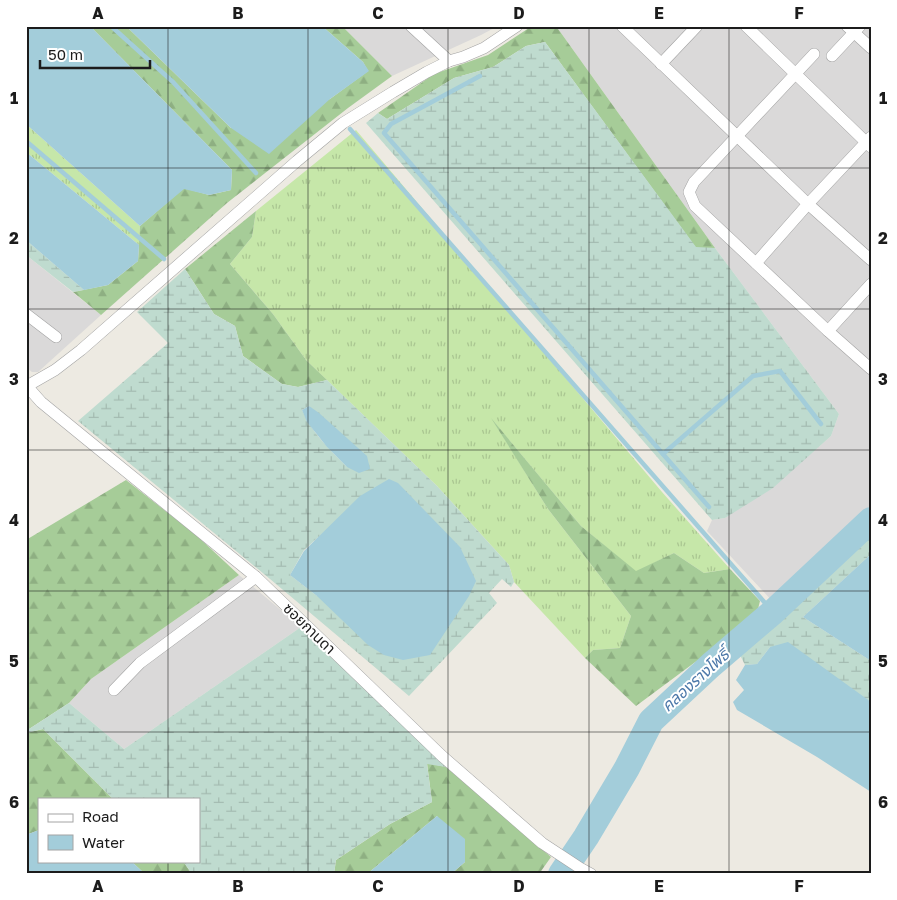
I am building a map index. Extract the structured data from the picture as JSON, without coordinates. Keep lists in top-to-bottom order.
{
  "streets": {
    "street": ["ซอยกานดา"]
  },
  "water": ["คลองรางโพธิ์"],
  "legend": ["Road", "Water"],
  "scale_bar": "50 m",
  "grid": {
    "columns": [
      "A",
      "B",
      "C",
      "D",
      "E",
      "F"
    ],
    "rows": [
      "1",
      "2",
      "3",
      "4",
      "5",
      "6"
    ]
  }
}
